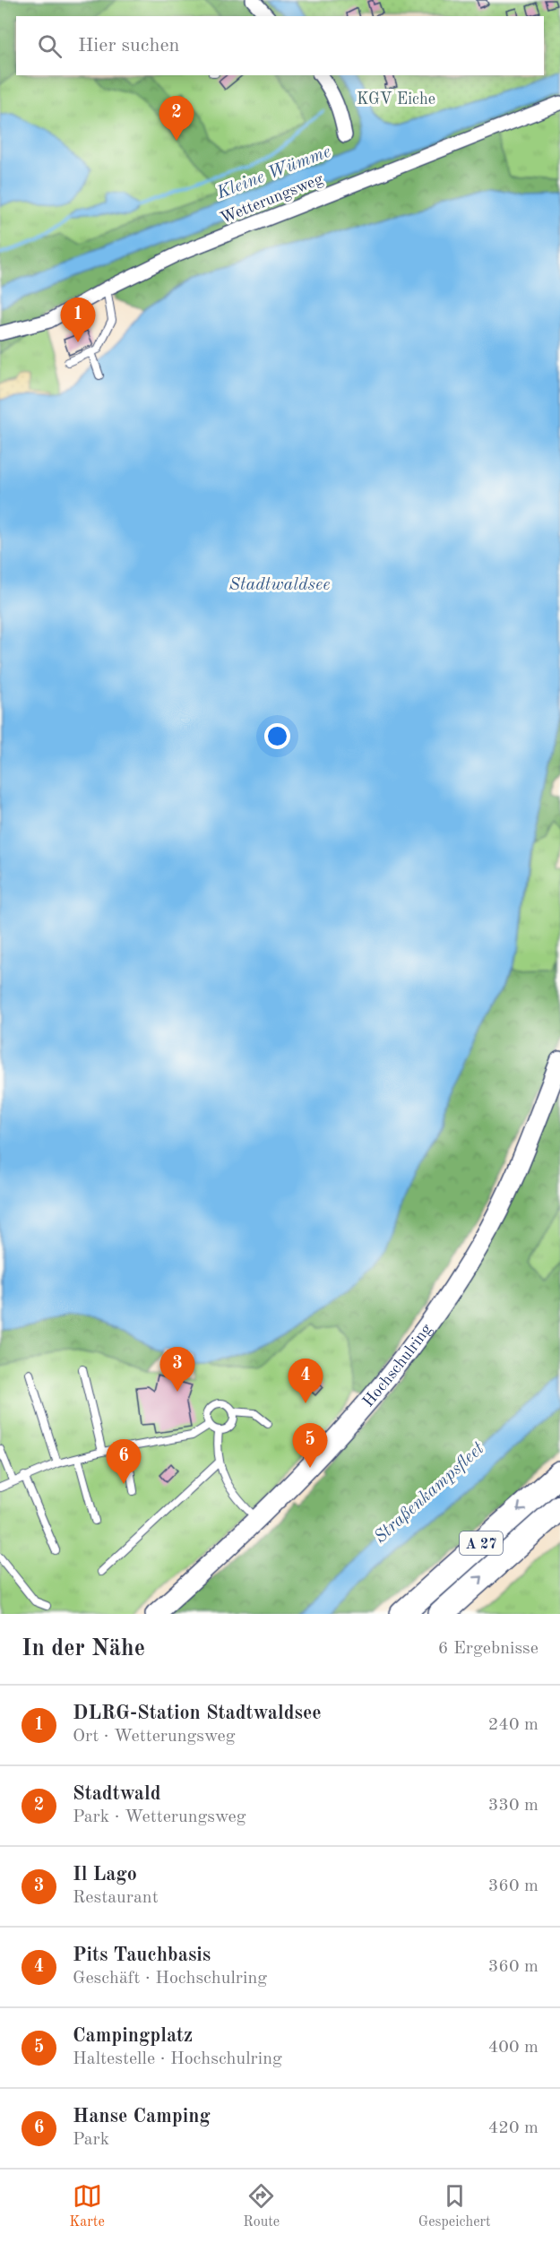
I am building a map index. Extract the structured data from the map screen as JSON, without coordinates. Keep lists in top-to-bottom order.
{
  "streets": {
    "highway": ["A 27"],
    "street": ["Wetterungsweg", "Hochschulring"]
  },
  "water": ["Kleine Wümme", "Stadtwaldsee", "Straßenkampsfleet"],
  "parks": ["KGV Eiche"],
  "page": {
    "search": "Hier suchen",
    "pins": [
      "2",
      "1",
      "3",
      "4",
      "5",
      "6"
    ],
    "heading": ["In der Nähe", "6 Ergebnisse"],
    "list": [
      {
        "mark": "1",
        "name": "DLRG-Station Stadtwaldsee",
        "note": "Ort · Wetterungsweg",
        "value": "240 m"
      },
      {
        "mark": "2",
        "name": "Stadtwald",
        "note": "Park · Wetterungsweg",
        "value": "330 m"
      },
      {
        "mark": "3",
        "name": "Il Lago",
        "note": "Restaurant",
        "value": "360 m"
      },
      {
        "mark": "4",
        "name": "Pits Tauchbasis",
        "note": "Geschäft · Hochschulring",
        "value": "360 m"
      },
      {
        "mark": "5",
        "name": "Campingplatz",
        "note": "Haltestelle · Hochschulring",
        "value": "400 m"
      },
      {
        "mark": "6",
        "name": "Hanse Camping",
        "note": "Park",
        "value": "420 m"
      }
    ],
    "nav": ["Karte", "Route", "Gespeichert"]
  }
}
